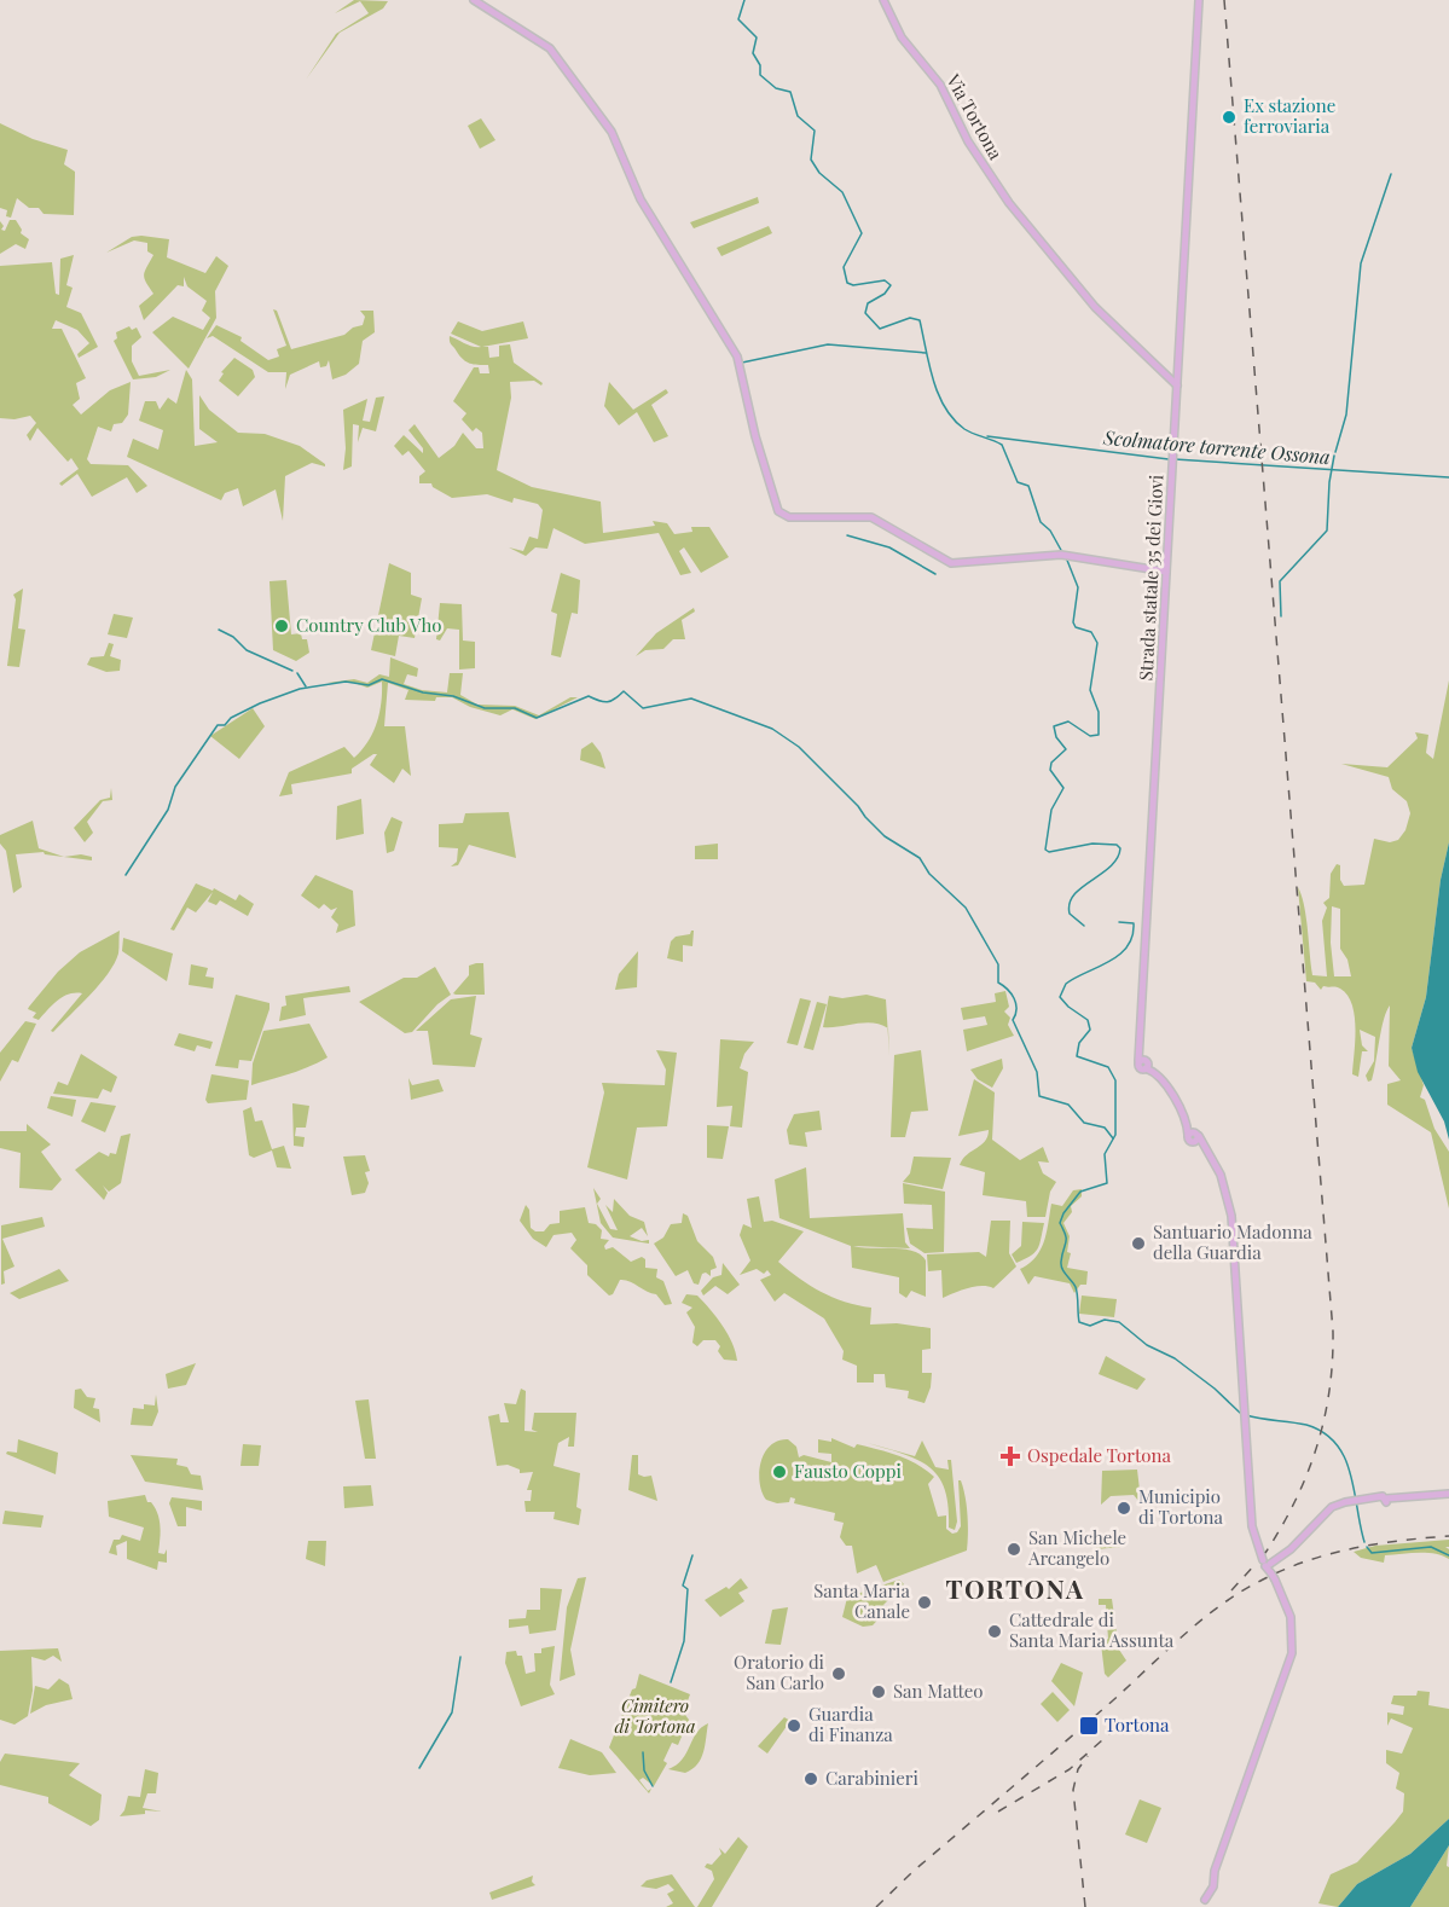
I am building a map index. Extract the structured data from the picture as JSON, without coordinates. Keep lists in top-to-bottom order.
{
  "streets": {
    "main road": ["Via Tortona", "Strada statale 35 dei Giovi"]
  },
  "crossings": [
    ["Via Tortona", "Strada statale 35 dei Giovi"]
  ],
  "districts": ["TORTONA"],
  "water": ["Scolmatore torrente Ossona"],
  "parks": ["Cimitero di Tortona"],
  "places": {
    "other": [
      "Ex stazione ferroviaria",
      "Country Club Vho",
      "Santuario Madonna della Guardia",
      "Fausto Coppi",
      "Municipio di Tortona",
      "San Michele Arcangelo",
      "Santa Maria Canale",
      "Cattedrale di Santa Maria Assunta",
      "Oratorio di San Carlo",
      "San Matteo",
      "Guardia di Finanza",
      "Carabinieri"
    ],
    "health": ["Ospedale Tortona"],
    "transit": ["Tortona"]
  }
}
